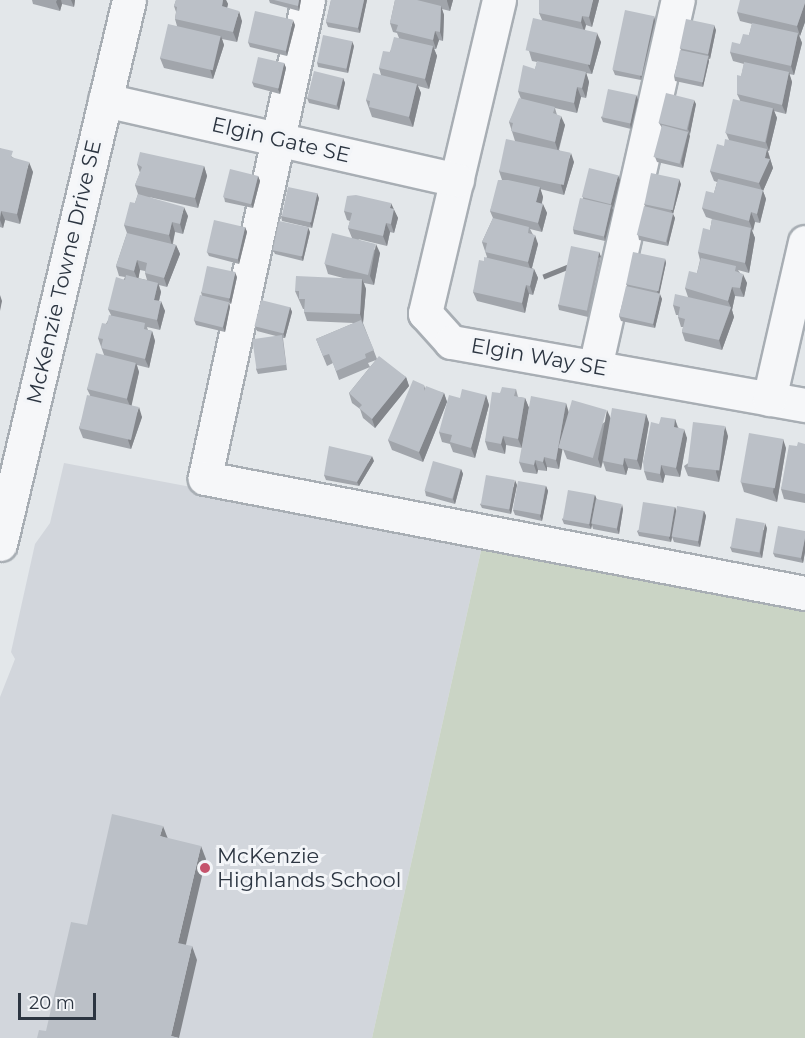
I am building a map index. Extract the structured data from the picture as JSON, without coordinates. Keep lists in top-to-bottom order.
{
  "streets": {
    "street": ["Elgin Gate SE", "McKenzie Towne Drive SE", "Elgin Way SE"]
  },
  "crossings": [
    ["Elgin Gate SE", "McKenzie Towne Drive SE"],
    ["Elgin Gate SE", "Elgin Way SE"]
  ],
  "places": ["McKenzie Highlands School"],
  "scale_bar": "20 m"
}
